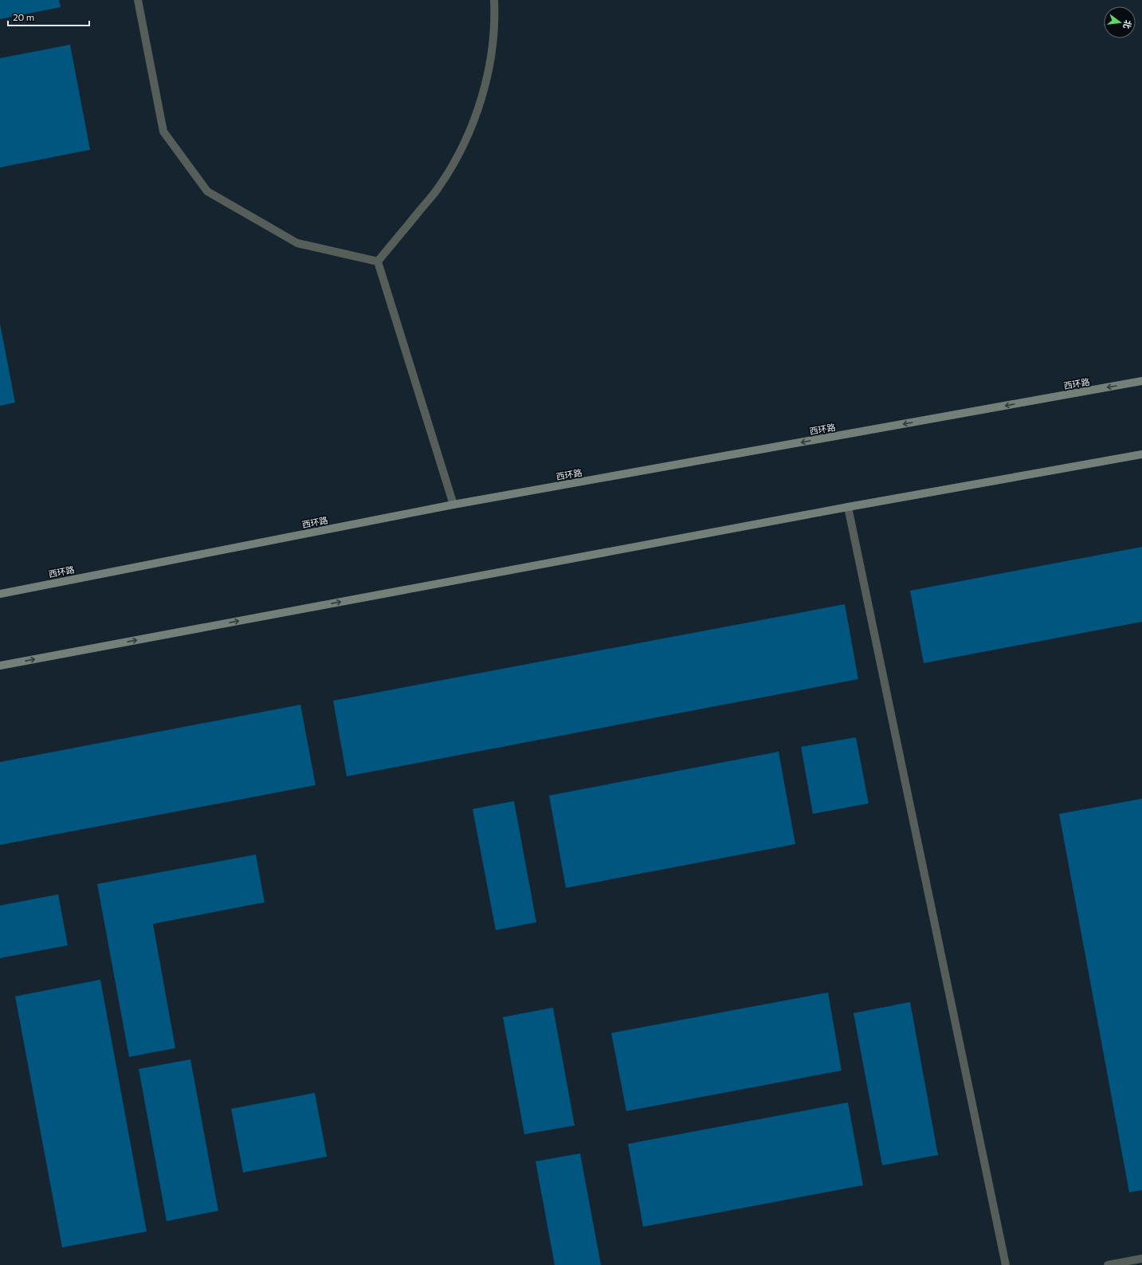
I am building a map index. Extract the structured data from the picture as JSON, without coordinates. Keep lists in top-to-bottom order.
{
  "streets": {
    "main road": ["西环路"]
  },
  "one_way": ["西环路"],
  "scale_bar": "20 m",
  "north": "right"
}
